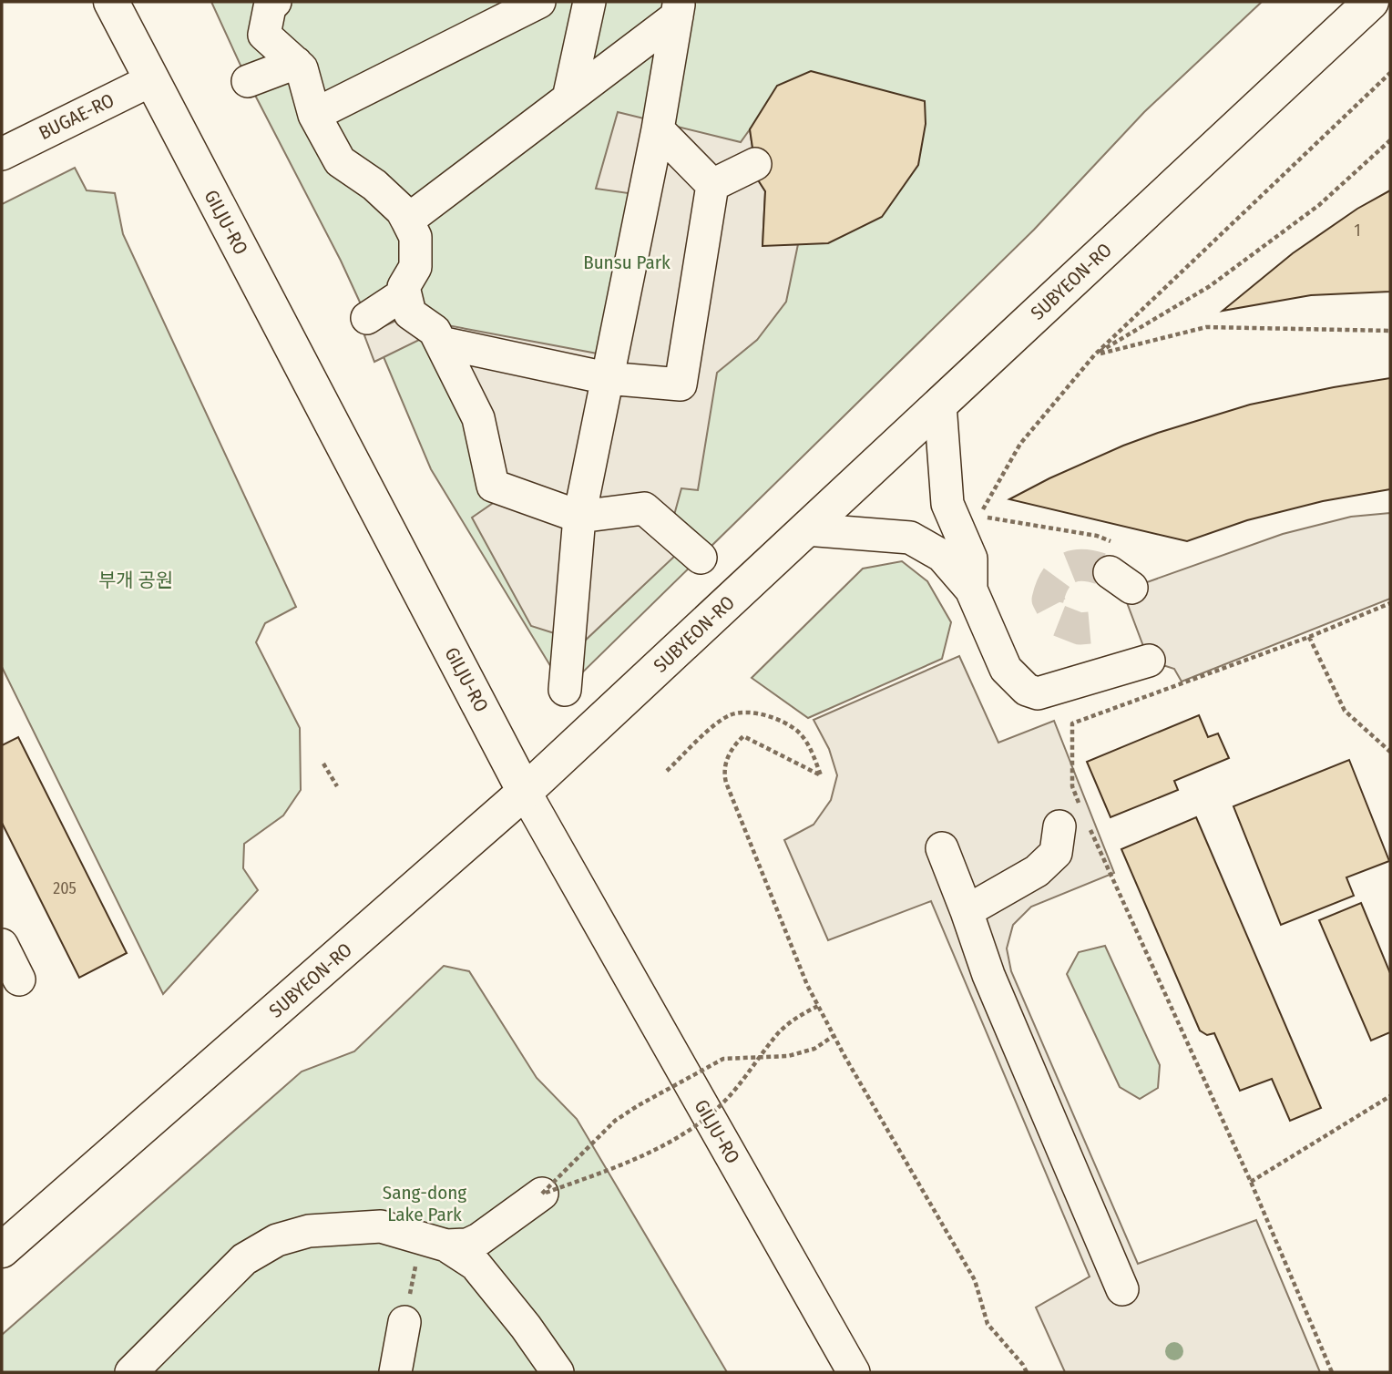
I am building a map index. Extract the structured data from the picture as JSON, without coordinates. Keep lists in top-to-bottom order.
{
  "streets": {
    "main road": ["GILJU-RO", "SUBYEON-RO"],
    "street": ["BUGAE-RO"]
  },
  "crossings": [
    ["BUGAE-RO", "GILJU-RO"],
    ["GILJU-RO", "SUBYEON-RO"]
  ],
  "parks": ["Bunsu Park", "부개 공원", "Sang-dong Lake Park"],
  "house_numbers": ["1", "205"]
}
